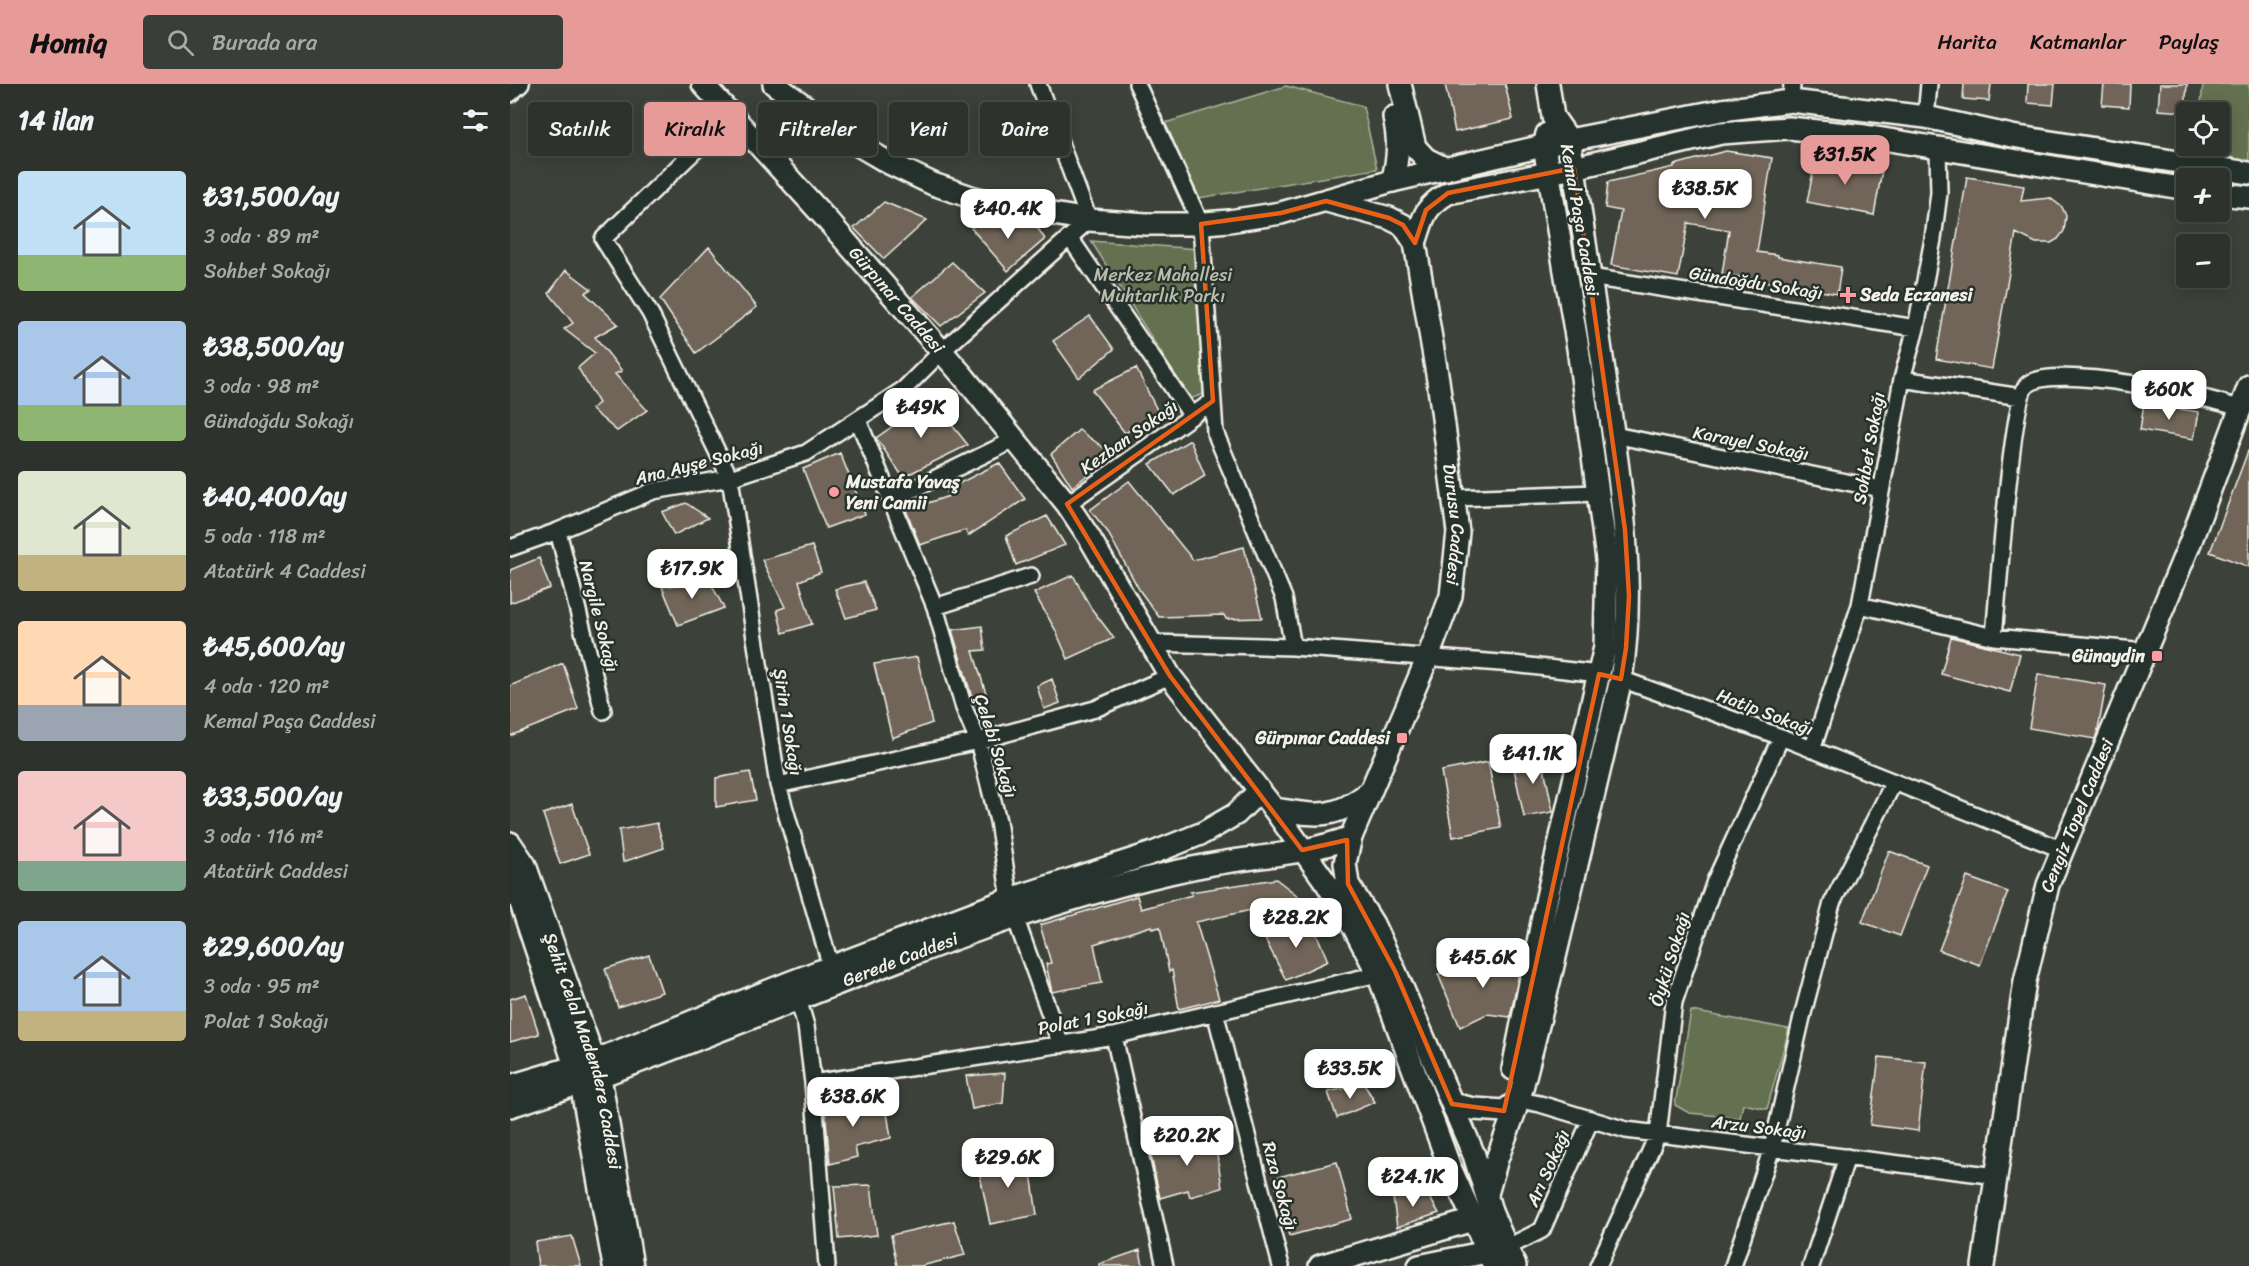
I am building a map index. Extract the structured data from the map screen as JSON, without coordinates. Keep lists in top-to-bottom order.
{
  "streets": {
    "street": [
      "Kemal Paşa Caddesi",
      "Gündoğdu Sokağı",
      "Gürpınar Caddesi",
      "Kezban Sokağı",
      "Karayel Sokağı",
      "Sohbet Sokağı",
      "Ana Ayşe Sokağı",
      "Durusu Caddesi",
      "Nargile Sokağı",
      "Hatip Sokağı",
      "Şirin 1 Sokağı",
      "Çelebi Sokağı",
      "Cengiz Topel Caddesi",
      "Öykü Sokağı",
      "Gerede Caddesi",
      "Polat 1 Sokağı",
      "Şehit Celal Madendere Caddesi",
      "Arzu Sokağı",
      "Arı Sokağı",
      "Rıza Sokağı"
    ]
  },
  "crossings": [
    ["Kemal Paşa Caddesi", "Gündoğdu Sokağı"],
    ["Kemal Paşa Caddesi", "Gürpınar Caddesi"],
    ["Kemal Paşa Caddesi", "Karayel Sokağı"],
    ["Kemal Paşa Caddesi", "Durusu Caddesi"],
    ["Kemal Paşa Caddesi", "Hatip Sokağı"],
    ["Kemal Paşa Caddesi", "Arzu Sokağı"],
    ["Gündoğdu Sokağı", "Sohbet Sokağı"],
    ["Gürpınar Caddesi", "Kezban Sokağı"],
    ["Gürpınar Caddesi", "Ana Ayşe Sokağı"],
    ["Gürpınar Caddesi", "Durusu Caddesi"],
    ["Gürpınar Caddesi", "Gerede Caddesi"],
    ["Gürpınar Caddesi", "Polat 1 Sokağı"],
    ["Karayel Sokağı", "Sohbet Sokağı"],
    ["Sohbet Sokağı", "Hatip Sokağı"],
    ["Ana Ayşe Sokağı", "Nargile Sokağı"],
    ["Ana Ayşe Sokağı", "Şirin 1 Sokağı"],
    ["Ana Ayşe Sokağı", "Çelebi Sokağı"],
    ["Durusu Caddesi", "Gerede Caddesi"],
    ["Hatip Sokağı", "Cengiz Topel Caddesi"],
    ["Hatip Sokağı", "Öykü Sokağı"],
    ["Şirin 1 Sokağı", "Gerede Caddesi"],
    ["Çelebi Sokağı", "Gerede Caddesi"],
    ["Çelebi Sokağı", "Polat 1 Sokağı"],
    ["Cengiz Topel Caddesi", "Arzu Sokağı"],
    ["Öykü Sokağı", "Arzu Sokağı"],
    ["Gerede Caddesi", "Şehit Celal Madendere Caddesi"],
    ["Polat 1 Sokağı", "Rıza Sokağı"],
    ["Arzu Sokağı", "Arı Sokağı"]
  ],
  "parks": ["Merkez Mahallesi Muhtarlık Parkı"],
  "places": {
    "health": ["Seda Eczanesi"],
    "other": ["Mustafa Yavaş Yeni Camii"],
    "transit": ["Günaydin", "Gürpınar Caddesi"]
  },
  "page": {
    "header": "Homiq",
    "search": "Burada ara",
    "nav": ["Harita", "Katmanlar", "Paylaş"],
    "heading": "14 ilan",
    "map_buttons": ["+", "−"],
    "chip": [
      "Satılık",
      "Kiralık",
      "Filtreler",
      "Yeni",
      "Daire"
    ],
    "price": [
      "₺31.5K",
      "₺38.5K",
      "₺40.4K",
      "₺60K",
      "₺49K",
      "₺17.9K",
      "₺41.1K",
      "₺28.2K",
      "₺45.6K",
      "₺33.5K",
      "₺38.6K",
      "₺20.2K",
      "₺29.6K",
      "₺24.1K"
    ],
    "list": [
      {
        "name": "₺31,500/ay",
        "note": "3 oda · 89 m² · Sohbet Sokağı"
      },
      {
        "name": "₺38,500/ay",
        "note": "3 oda · 98 m² · Gündoğdu Sokağı"
      },
      {
        "name": "₺40,400/ay",
        "note": "5 oda · 118 m² · Atatürk 4 Caddesi"
      },
      {
        "name": "₺45,600/ay",
        "note": "4 oda · 120 m² · Kemal Paşa Caddesi"
      },
      {
        "name": "₺33,500/ay",
        "note": "3 oda · 116 m² · Atatürk Caddesi"
      },
      {
        "name": "₺29,600/ay",
        "note": "3 oda · 95 m² · Polat 1 Sokağı"
      }
    ]
  }
}
